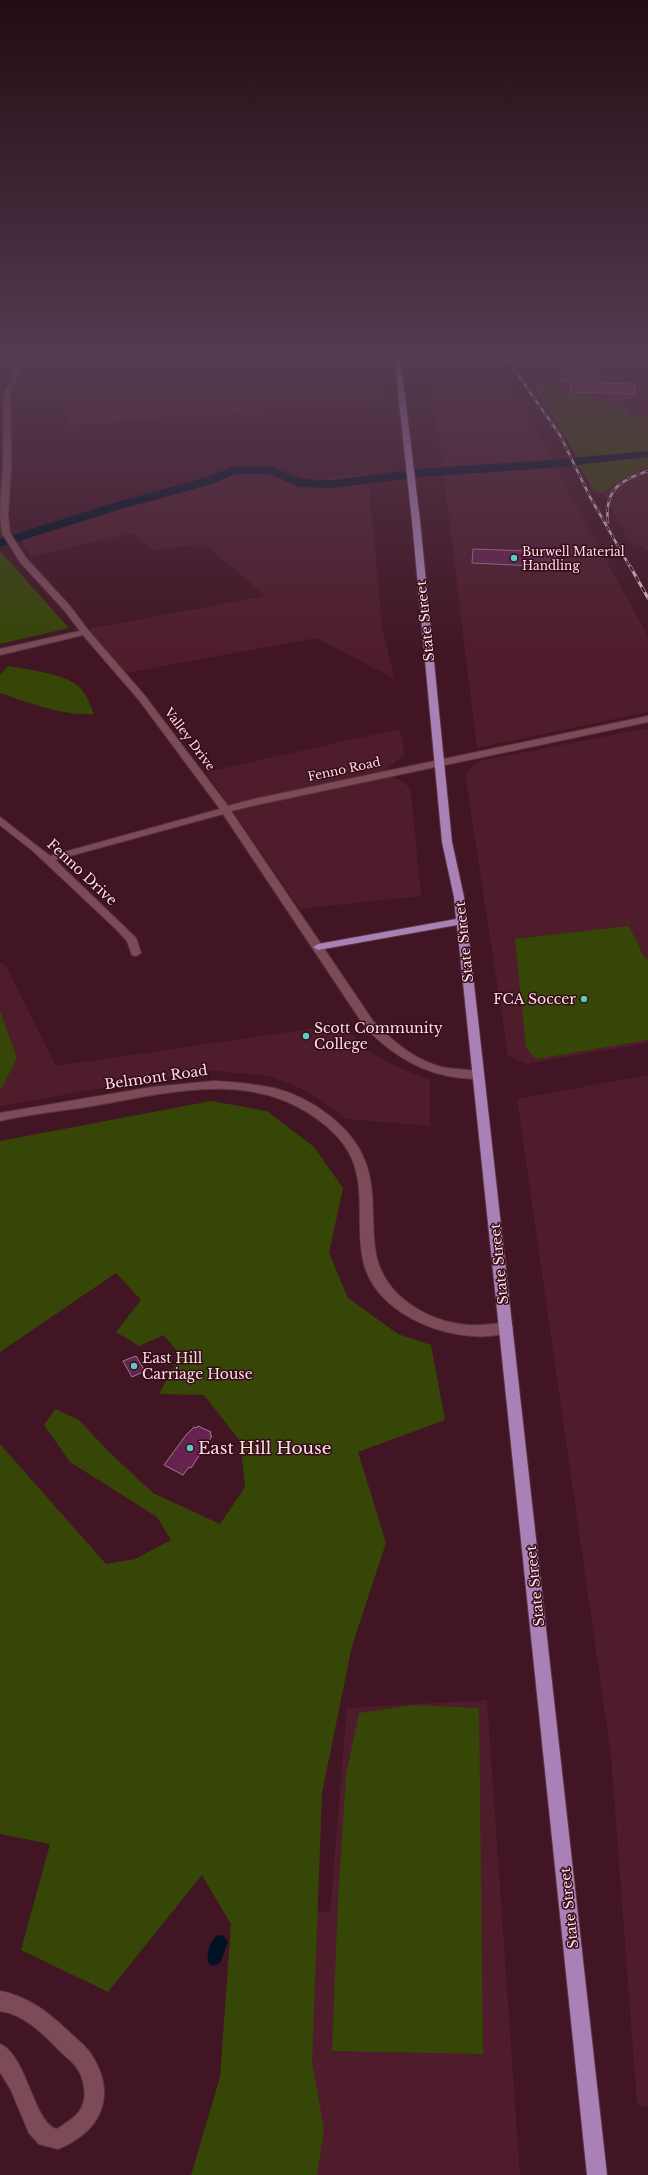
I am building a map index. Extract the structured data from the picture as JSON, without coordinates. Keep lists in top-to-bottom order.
{
  "streets": {
    "main road": ["State Street"],
    "street": [
      "Valley Drive",
      "Fenno Road",
      "Fenno Drive",
      "Belmont Road"
    ]
  },
  "crossings": [
    ["State Street", "Valley Drive"],
    ["State Street", "Fenno Road"],
    ["State Street", "Belmont Road"],
    ["Valley Drive", "Fenno Road"],
    ["Fenno Road", "Fenno Drive"]
  ],
  "places": [
    "Burwell Material Handling",
    "FCA Soccer",
    "Scott Community College",
    "East Hill Carriage House",
    "East Hill House"
  ]
}
